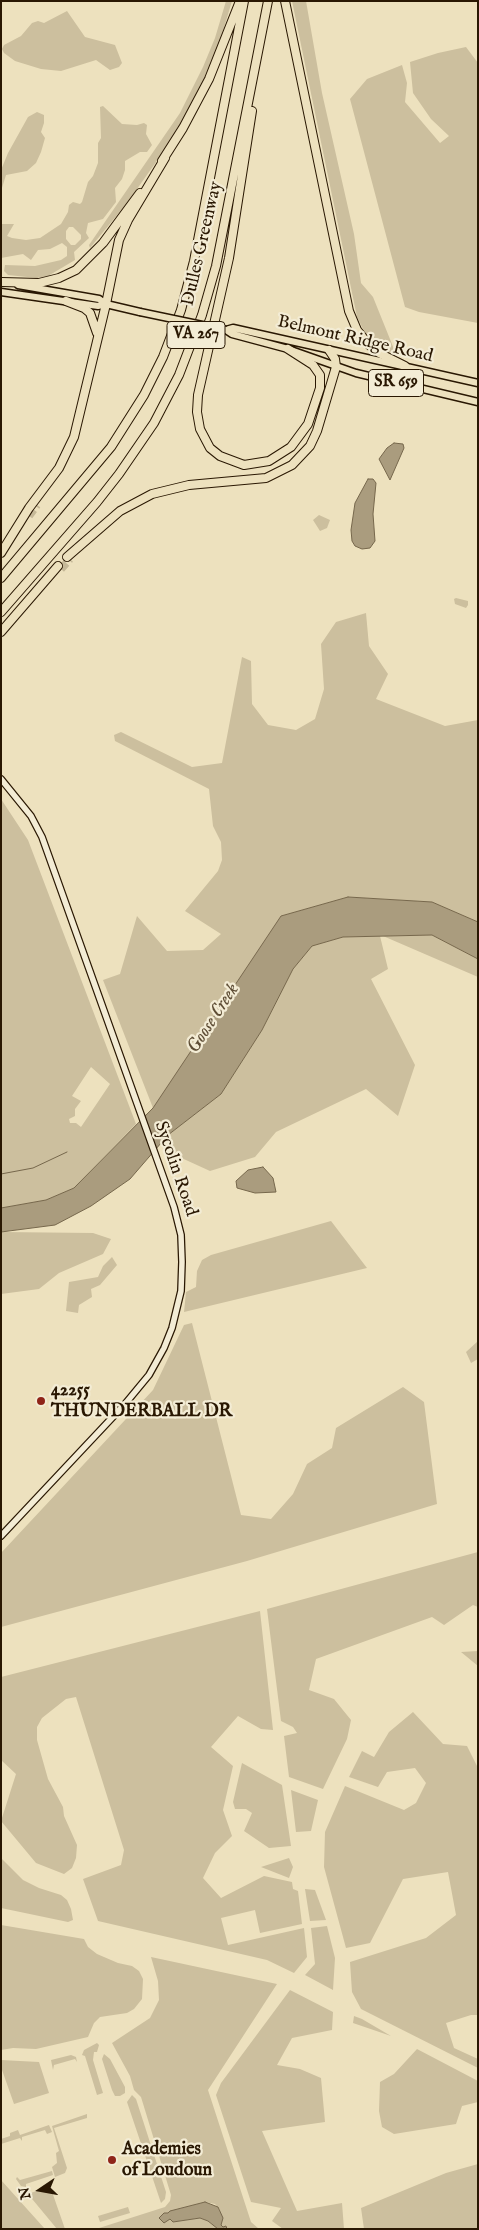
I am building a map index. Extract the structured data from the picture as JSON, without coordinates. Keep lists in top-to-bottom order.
{
  "streets": {
    "highway": ["Dulles Greenway", "VA 267"],
    "main road": ["Belmont Ridge Road", "SR 659", "Sycolin Road"]
  },
  "water": ["Goose Creek"],
  "places": ["42255 THUNDERBALL DR", "Academies of Loudoun"],
  "north": "left"
}
